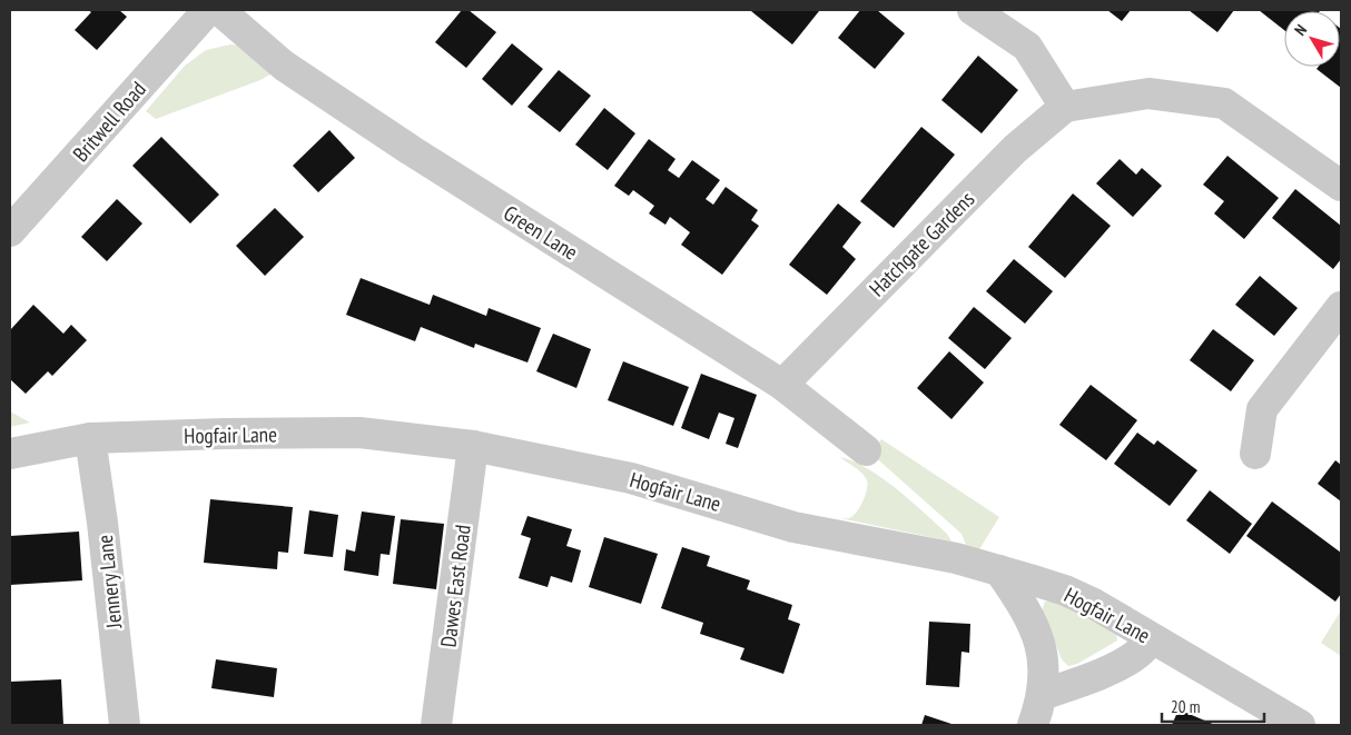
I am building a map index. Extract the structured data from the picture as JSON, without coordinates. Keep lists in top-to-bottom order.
{
  "streets": {
    "street": [
      "Britwell Road",
      "Green Lane",
      "Hatchgate Gardens",
      "Hogfair Lane",
      "Jennery Lane",
      "Dawes East Road"
    ]
  },
  "crossings": [
    ["Green Lane", "Hatchgate Gardens"],
    ["Hogfair Lane", "Jennery Lane"],
    ["Hogfair Lane", "Dawes East Road"]
  ],
  "scale_bar": "20 m",
  "north": "top left"
}
